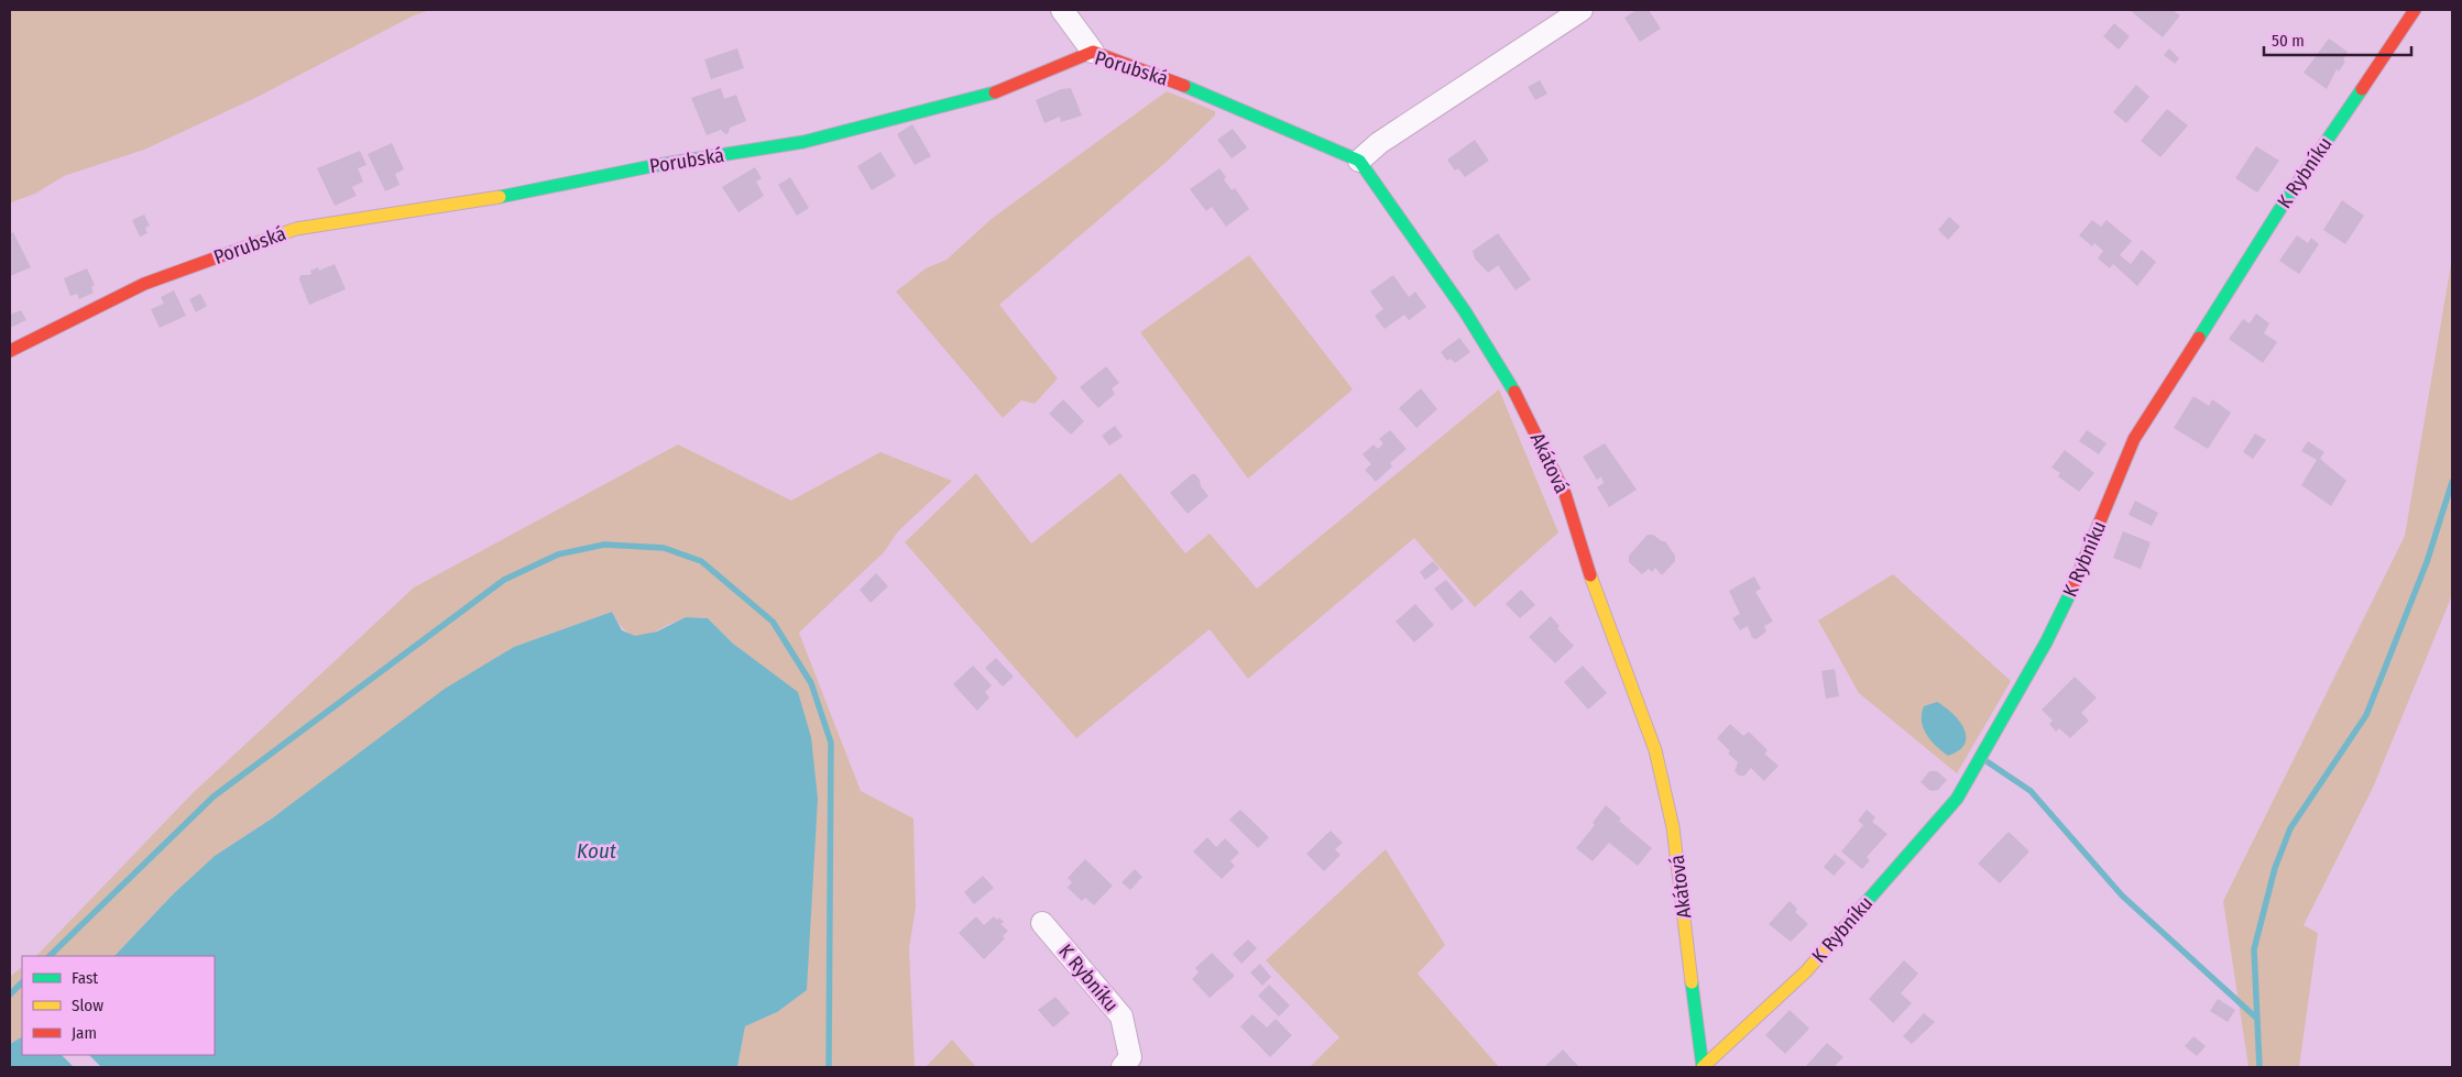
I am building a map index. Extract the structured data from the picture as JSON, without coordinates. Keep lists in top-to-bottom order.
{
  "streets": {
    "street": ["Porubská", "K Rybníku", "Akátová"]
  },
  "crossings": [
    ["Porubská", "Akátová"],
    ["K Rybníku", "Akátová"]
  ],
  "water": ["Kout"],
  "legend": ["Fast", "Slow", "Jam"],
  "scale_bar": "50 m"
}
